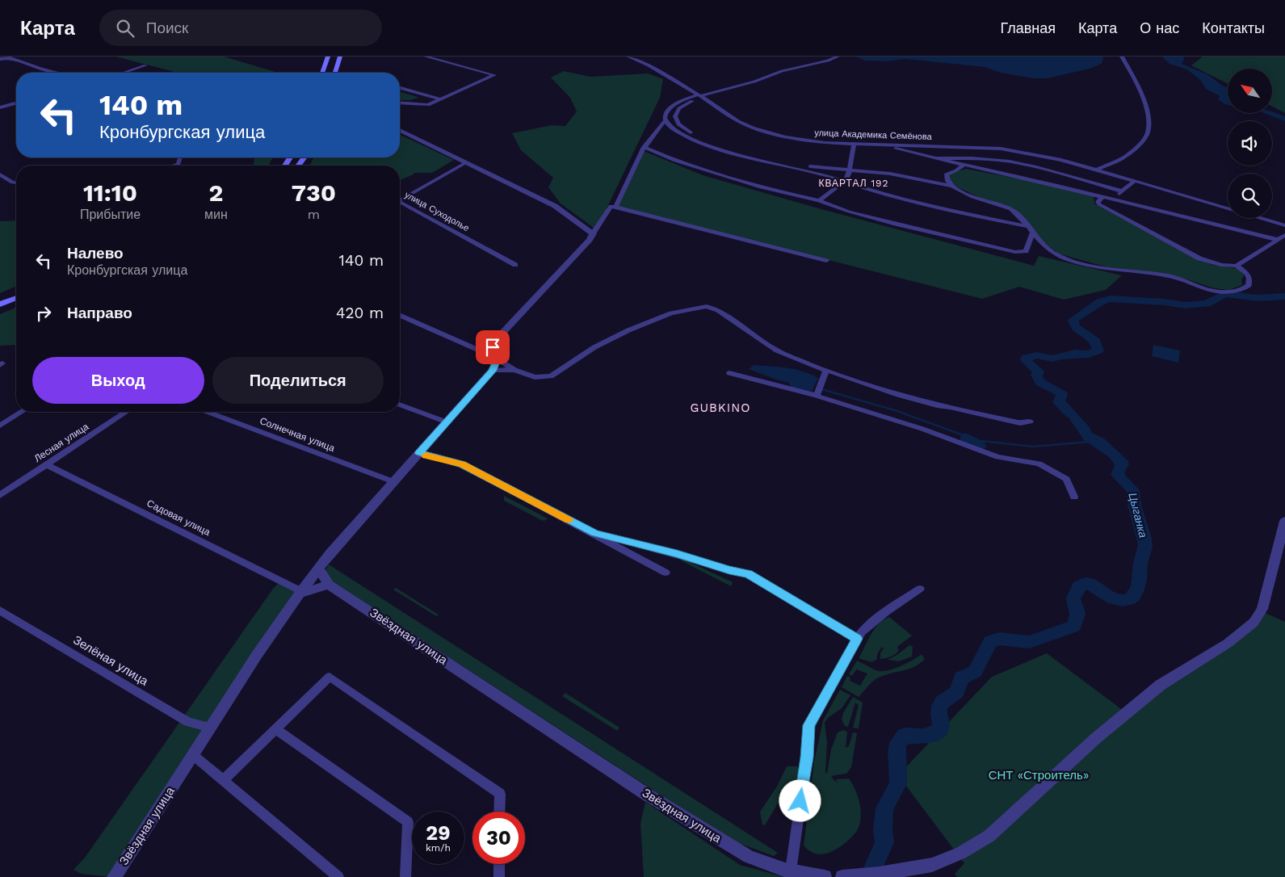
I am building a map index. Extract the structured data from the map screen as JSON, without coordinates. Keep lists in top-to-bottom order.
{
  "streets": {
    "street": [
      "улица Академика Семёнова",
      "улица Суходолье",
      "Солнечная улица",
      "Лесная улица",
      "Садовая улица",
      "Звёздная улица",
      "Зелёная улица"
    ]
  },
  "crossings": [
    ["Лесная улица", "Садовая улица"],
    ["Садовая улица", "Звёздная улица"],
    ["Звёздная улица", "Зелёная улица"]
  ],
  "districts": ["КВАРТАЛ 192", "GUBKINO"],
  "water": ["Цыганка"],
  "parks": ["СНТ «Строитель»"],
  "north": "top left",
  "page": {
    "header": "Карта",
    "search": "Поиск",
    "nav": [
      "Главная",
      "Карта",
      "О нас",
      "Контакты"
    ],
    "turn": ["140 m", "Кронбургская улица"],
    "eta": [
      "11:10",
      "Прибытие",
      "2",
      "мин",
      "730",
      "m"
    ],
    "list": [
      {
        "name": "Налево",
        "note": "Кронбургская улица",
        "value": "140 m"
      },
      {
        "name": "Направо",
        "value": "420 m"
      }
    ],
    "buttons": ["Выход", "Поделиться"],
    "speed": "29 km/h",
    "limit": "30"
  }
}
